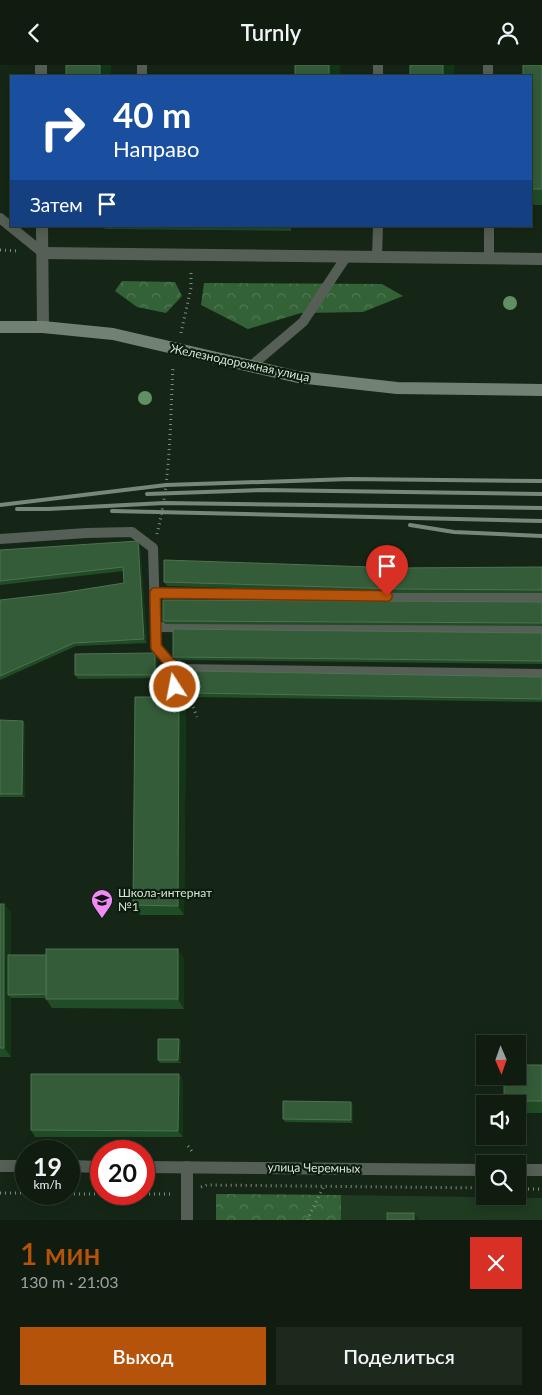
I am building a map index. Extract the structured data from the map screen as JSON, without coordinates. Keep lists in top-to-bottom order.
{
  "streets": {
    "main road": ["Железнодорожная улица"],
    "street": ["улица Черемных"]
  },
  "places": {
    "school or university": ["Школа-интернат №1"]
  },
  "north": "bottom",
  "page": {
    "header": "Turnly",
    "turn": ["40 m", "Направо"],
    "then": "Затем",
    "speed": "19 km/h",
    "limit": "20",
    "heading": ["1 мин", "130 m · 21:03"],
    "buttons": ["Выход", "Поделиться"]
  }
}
